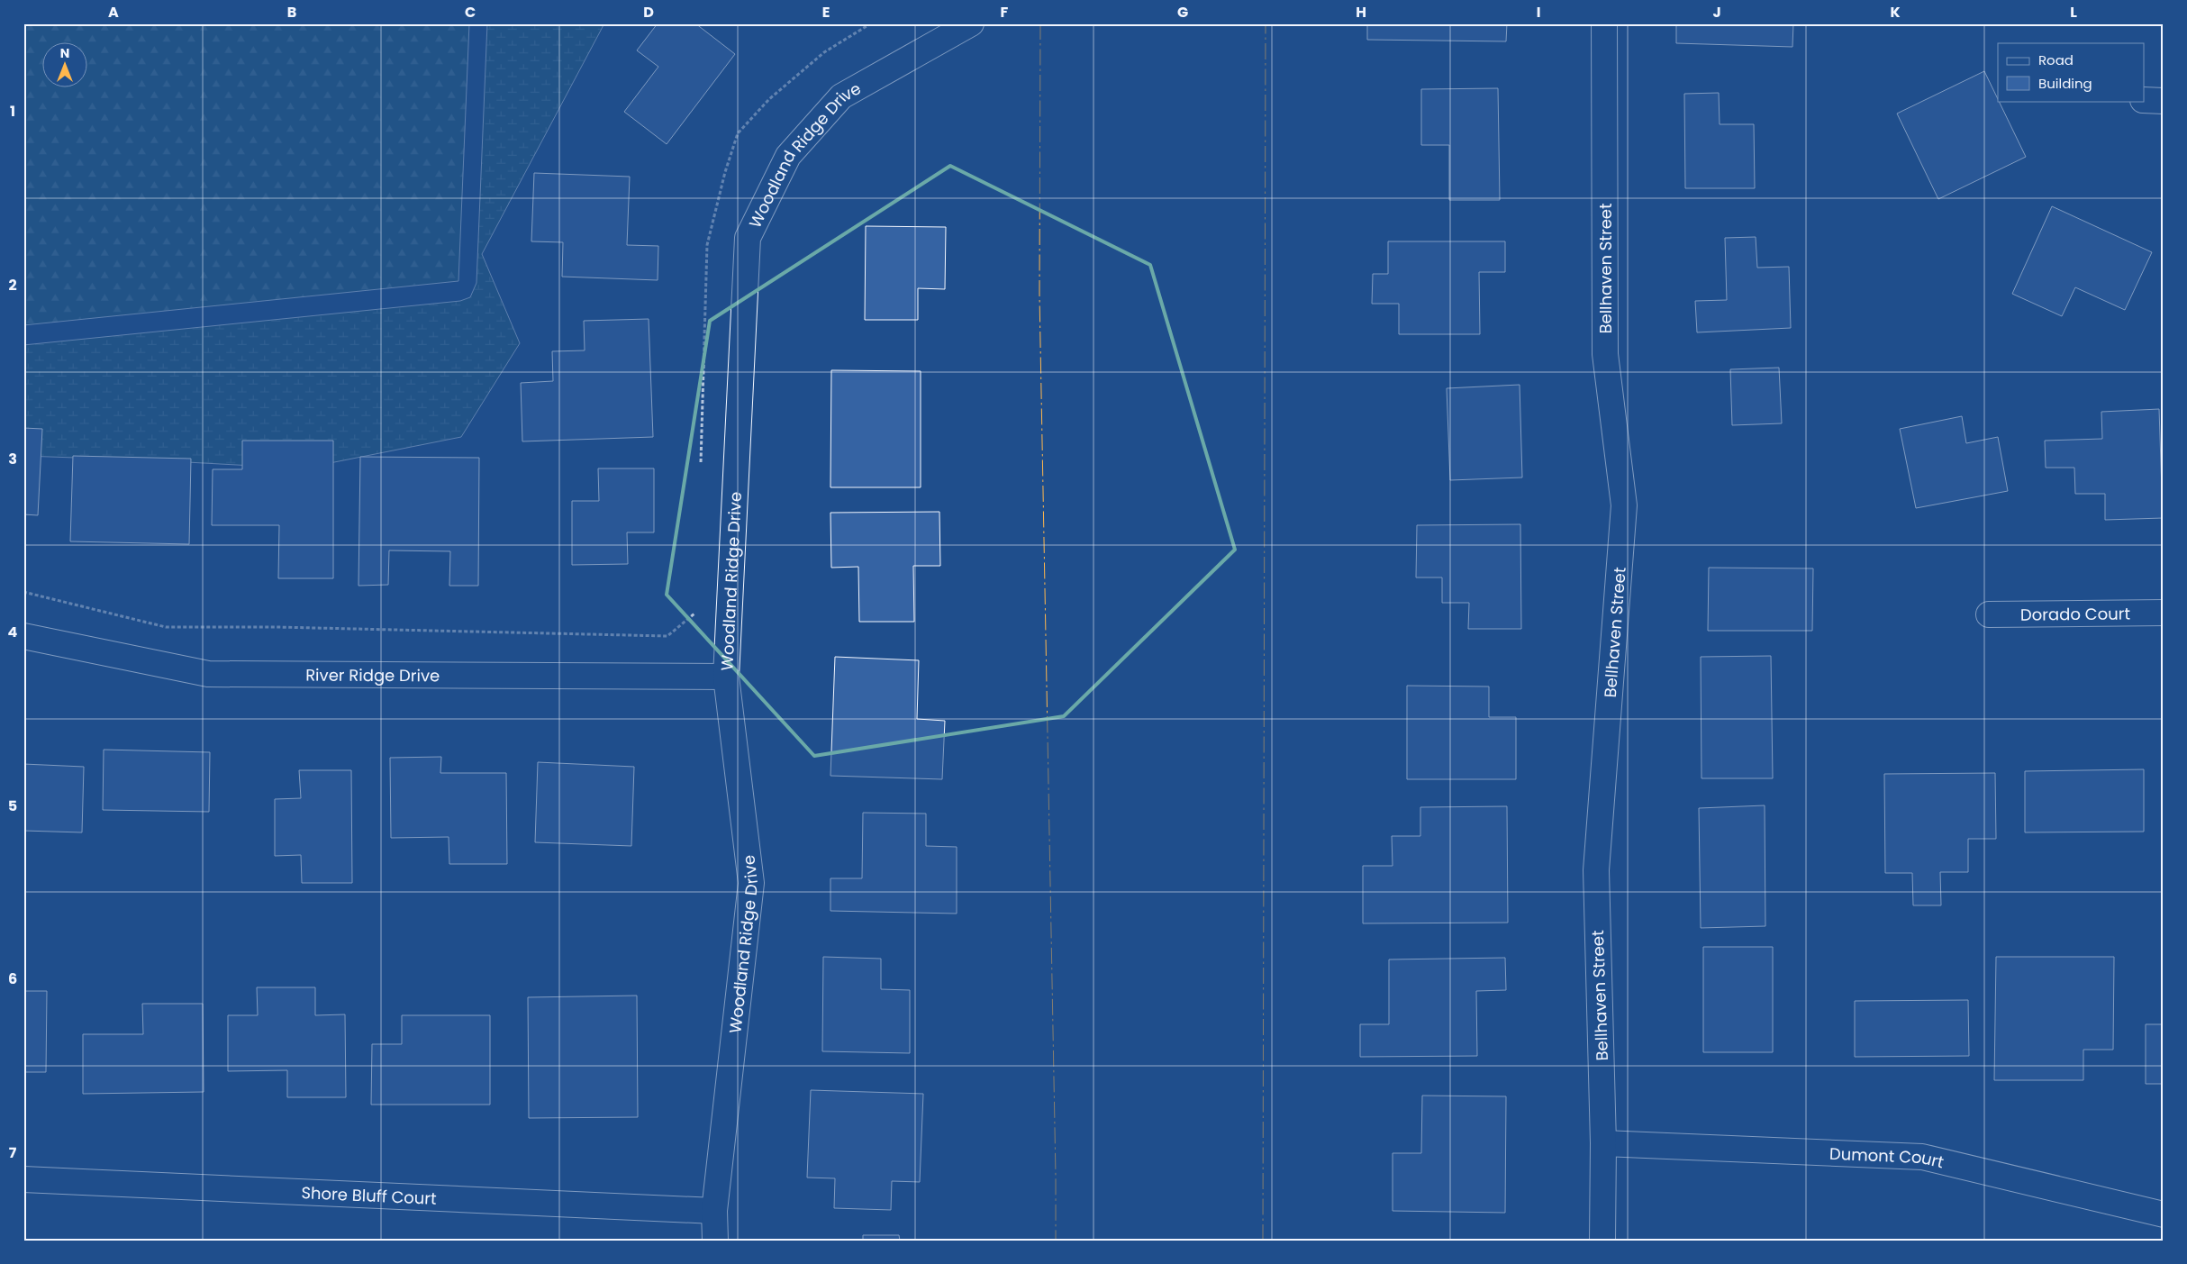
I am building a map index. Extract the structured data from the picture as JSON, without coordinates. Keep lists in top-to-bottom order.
{
  "streets": {
    "street": [
      "Woodland Ridge Drive",
      "Bellhaven Street",
      "Dorado Court",
      "River Ridge Drive",
      "Dumont Court",
      "Shore Bluff Court"
    ]
  },
  "crossings": [
    ["Woodland Ridge Drive", "River Ridge Drive"],
    ["Woodland Ridge Drive", "Shore Bluff Court"],
    ["Bellhaven Street", "Dumont Court"]
  ],
  "legend": ["Road", "Building"],
  "north": "top",
  "grid": {
    "columns": [
      "A",
      "B",
      "C",
      "D",
      "E",
      "F",
      "G",
      "H",
      "I",
      "J",
      "K",
      "L"
    ],
    "rows": [
      "1",
      "2",
      "3",
      "4",
      "5",
      "6",
      "7"
    ]
  }
}
